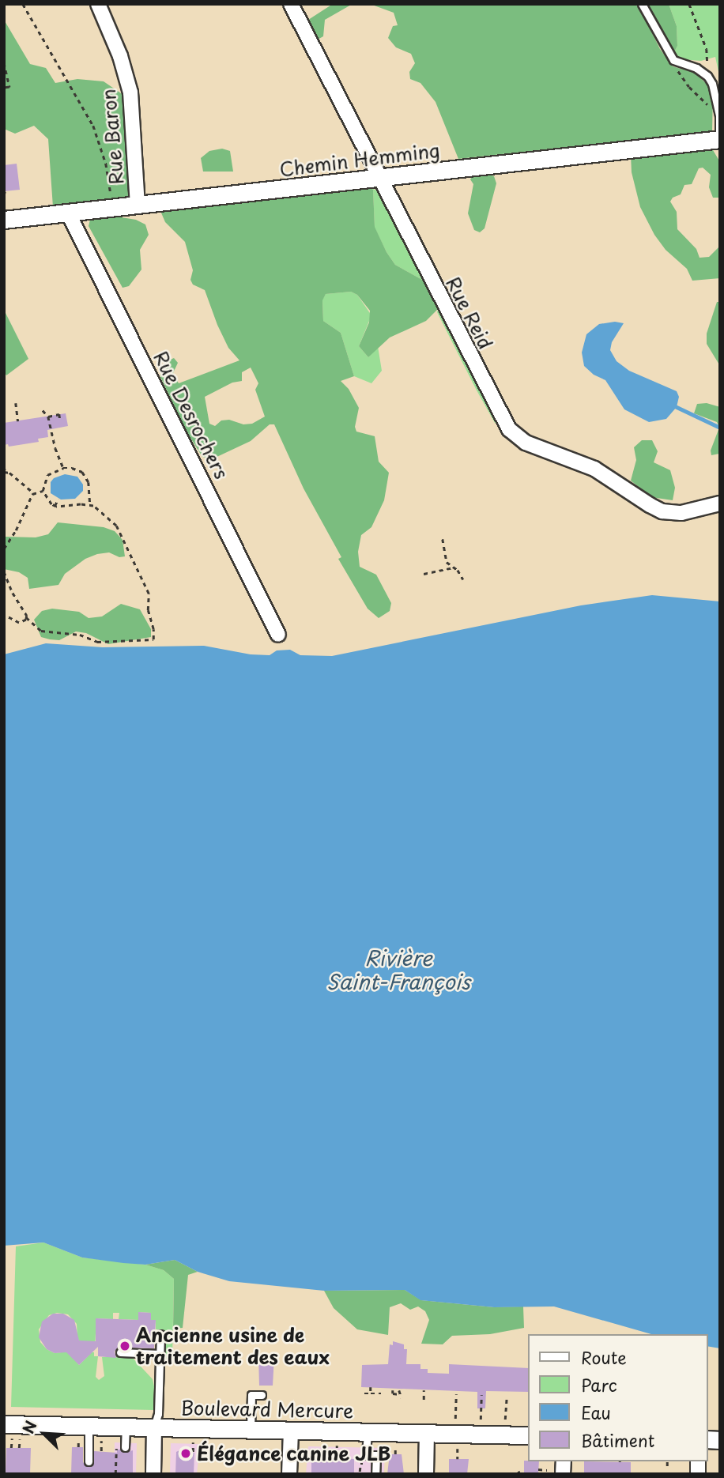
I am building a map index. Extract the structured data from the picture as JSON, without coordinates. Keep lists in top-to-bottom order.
{
  "streets": {
    "street": [
      "Rue Baron",
      "Chemin Hemming",
      "Rue Reid",
      "Rue Desrochers",
      "Boulevard Mercure"
    ]
  },
  "crossings": [
    ["Rue Baron", "Chemin Hemming"],
    ["Chemin Hemming", "Rue Reid"],
    ["Chemin Hemming", "Rue Desrochers"]
  ],
  "water": ["Rivière Saint-François"],
  "places": ["Ancienne usine de traitement des eaux", "Élégance canine JLB"],
  "legend": [
    "Route",
    "Parc",
    "Eau",
    "Bâtiment"
  ],
  "north": "top left"
}
